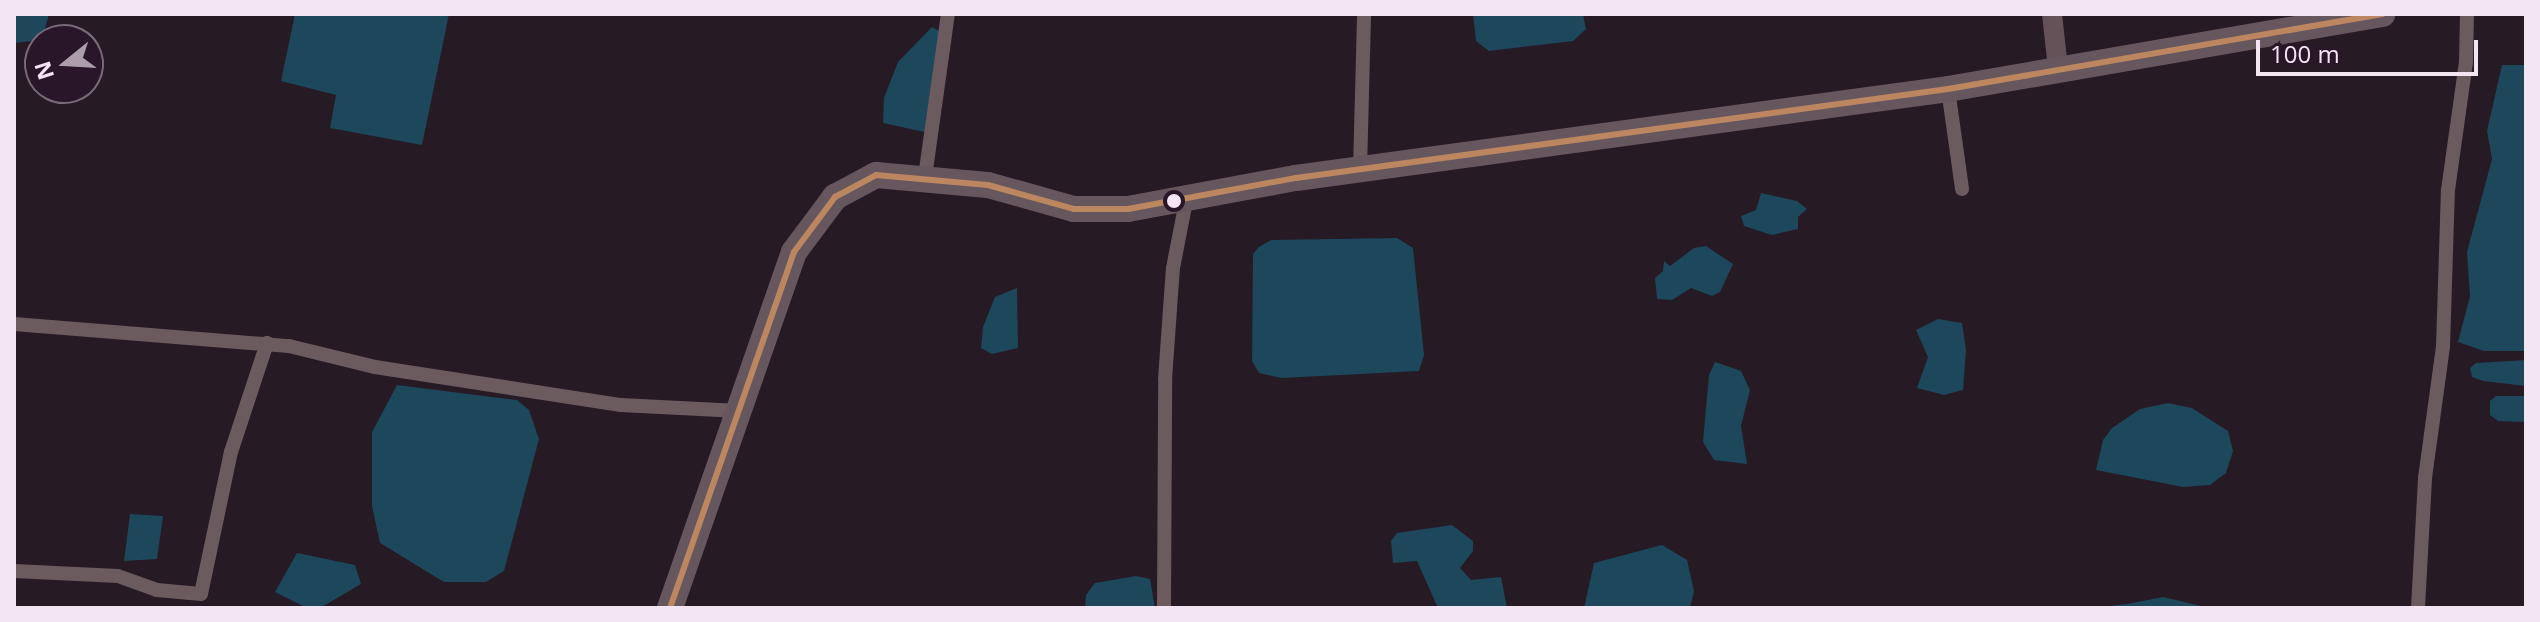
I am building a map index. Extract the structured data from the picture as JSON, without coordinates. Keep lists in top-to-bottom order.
{
  "scale_bar": "100 m",
  "north": "left"
}
